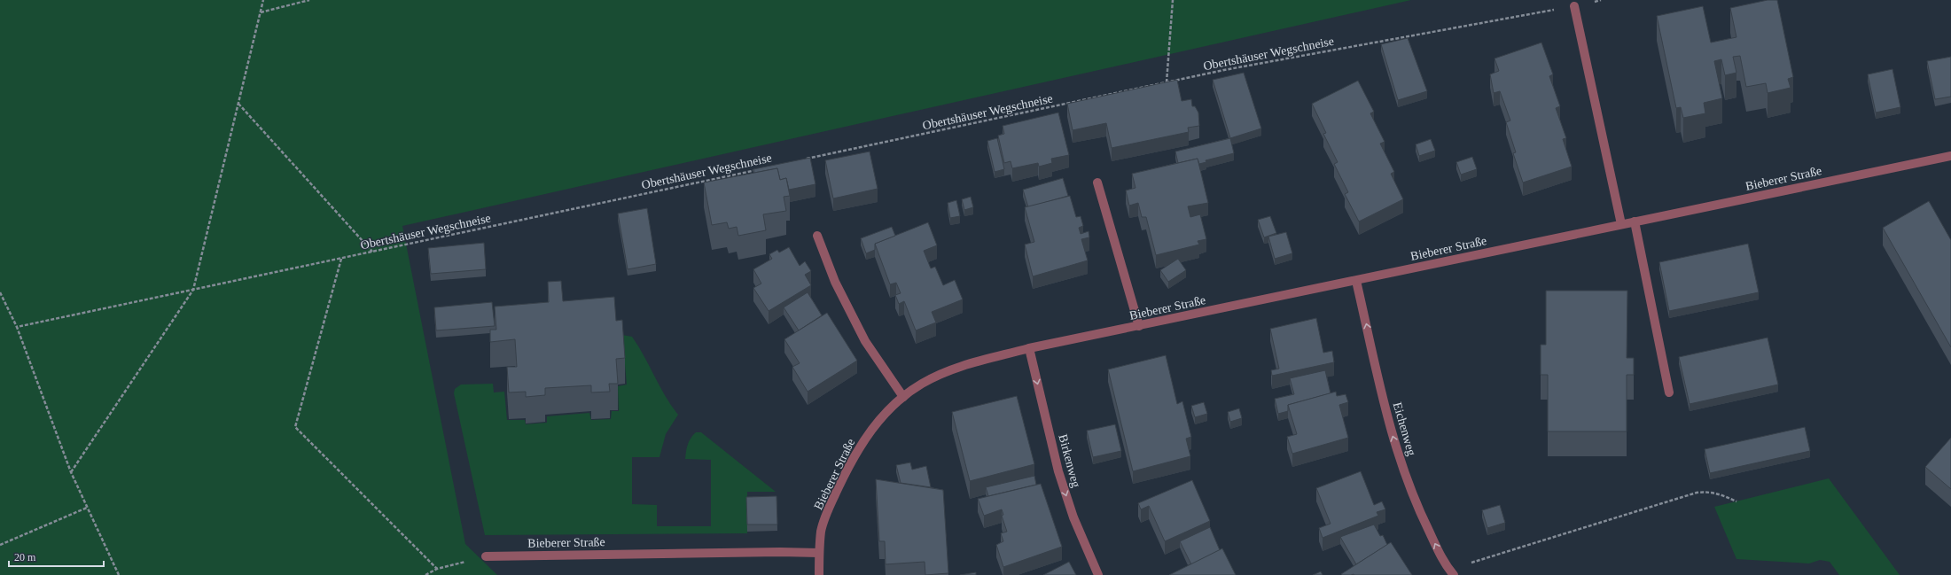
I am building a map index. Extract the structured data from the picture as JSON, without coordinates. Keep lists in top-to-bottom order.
{
  "streets": {
    "street": ["Bieberer Straße", "Eichenweg", "Birkenweg"],
    "path": ["Obertshäuser Wegschneise"]
  },
  "crossings": [
    ["Bieberer Straße", "Eichenweg"],
    ["Bieberer Straße", "Birkenweg"]
  ],
  "one_way": ["Eichenweg", "Birkenweg"],
  "scale_bar": "20 m"
}
